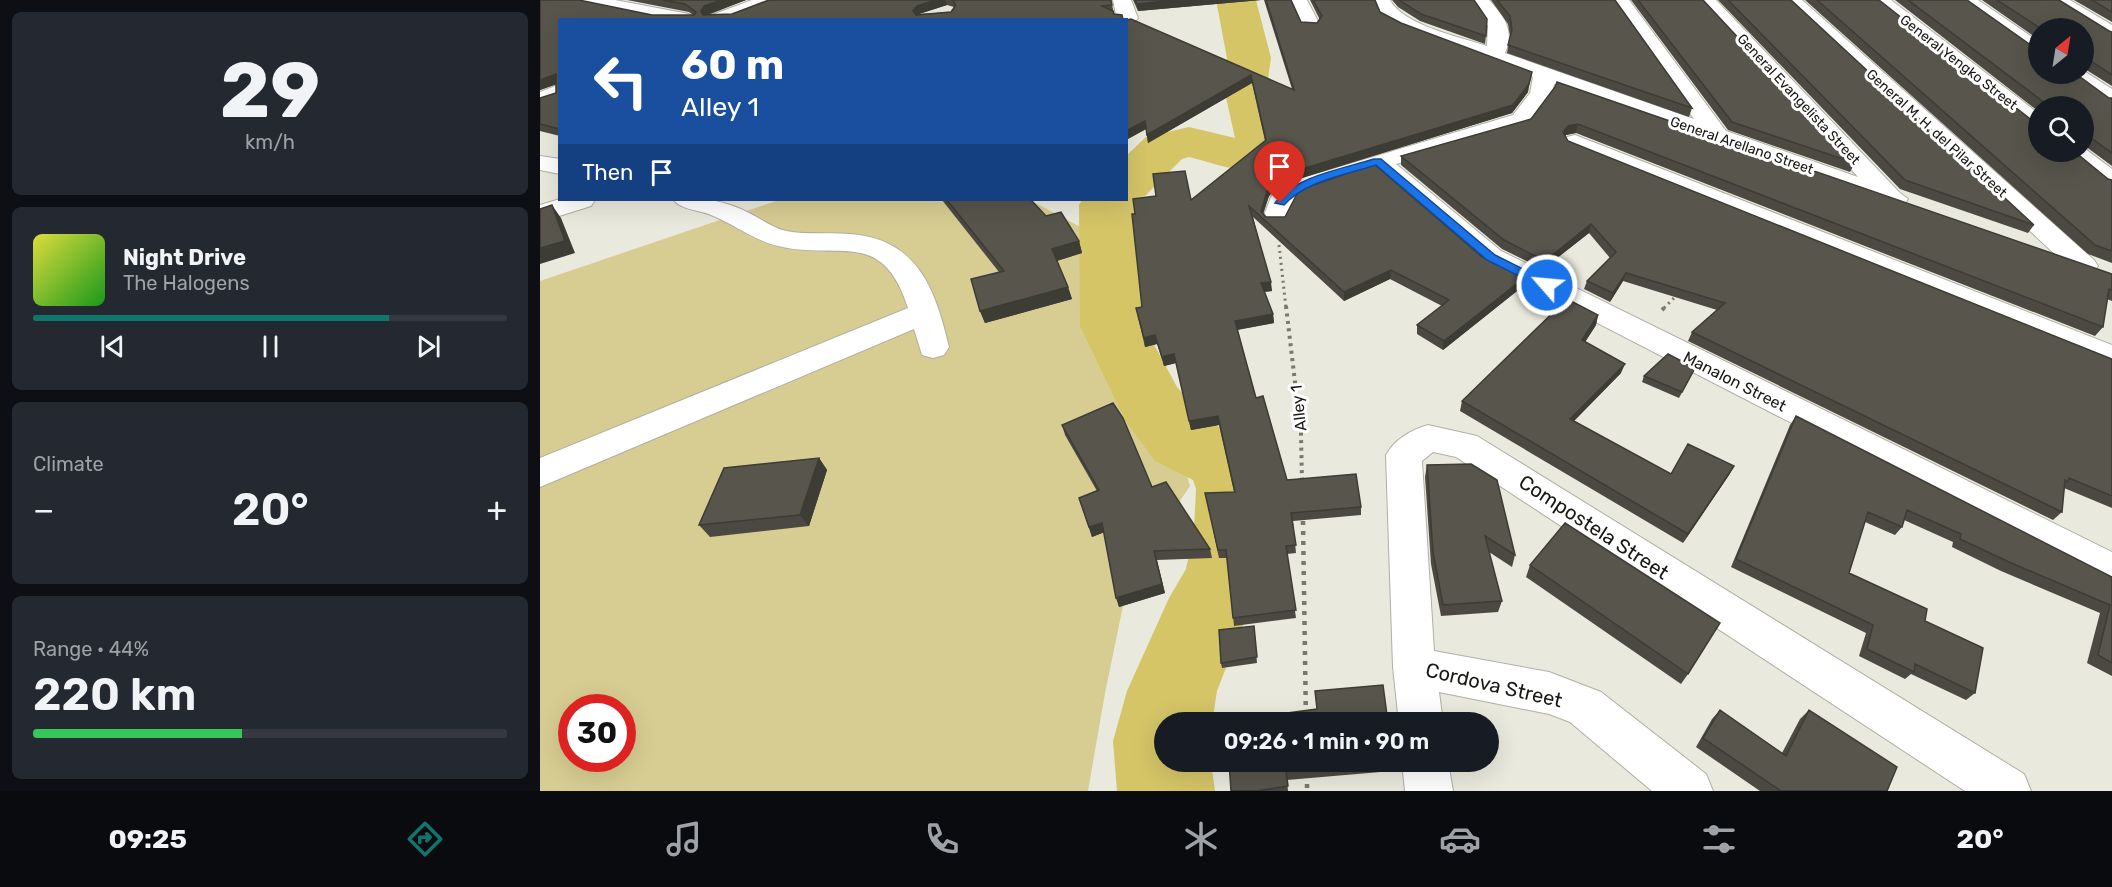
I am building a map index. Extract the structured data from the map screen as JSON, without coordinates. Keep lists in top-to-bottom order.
{
  "streets": {
    "street": [
      "General Yengko Street",
      "General Evangelista Street",
      "General M. H. del Pilar Street",
      "General Arellano Street",
      "Manalon Street",
      "Compostela Street",
      "Cordova Street"
    ],
    "path": ["Alley 1"]
  },
  "crossings": [
    ["General Evangelista Street", "General Arellano Street"],
    ["Compostela Street", "Cordova Street"]
  ],
  "north": "top right",
  "page": {
    "tile": [
      ["29", "km/h"],
      "Climate",
      ["Range · 44%", "220 km"]
    ],
    "turn": ["60 m", "Alley 1"],
    "then": "Then",
    "song": ["Night Drive", "The Halogens"],
    "heat": ["−", "20°", "+"],
    "limit": "30",
    "trip": "09:26 · 1 min · 90 m",
    "tabs": ["09:25", "20°"]
  }
}
